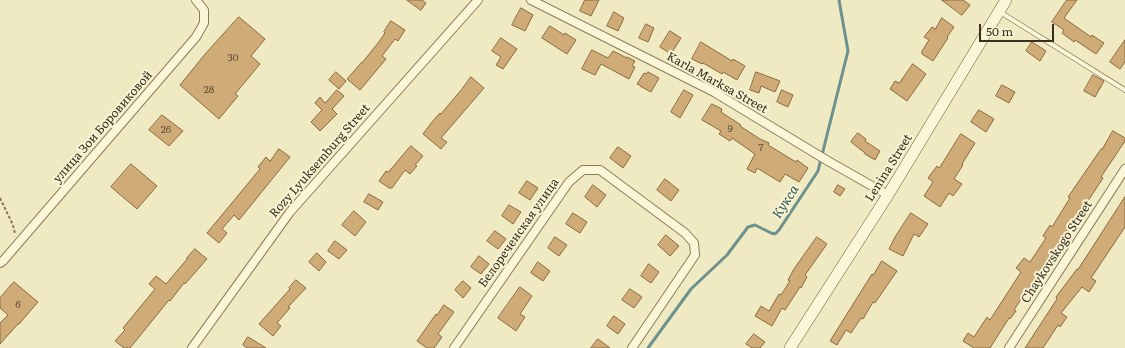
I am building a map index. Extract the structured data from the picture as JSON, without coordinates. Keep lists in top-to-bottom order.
{
  "streets": {
    "street": [
      "Karla Marksa Street",
      "улица Зои Боровиковой",
      "Rozy Lyuksemburg Street",
      "Lenina Street",
      "Белореченская улица",
      "Chaykovskogo Street"
    ]
  },
  "crossings": [
    ["Karla Marksa Street", "Lenina Street"]
  ],
  "water": ["Кукса"],
  "house_numbers": [
    "30",
    "28",
    "9",
    "26",
    "7",
    "6"
  ],
  "scale_bar": "50 m"
}
